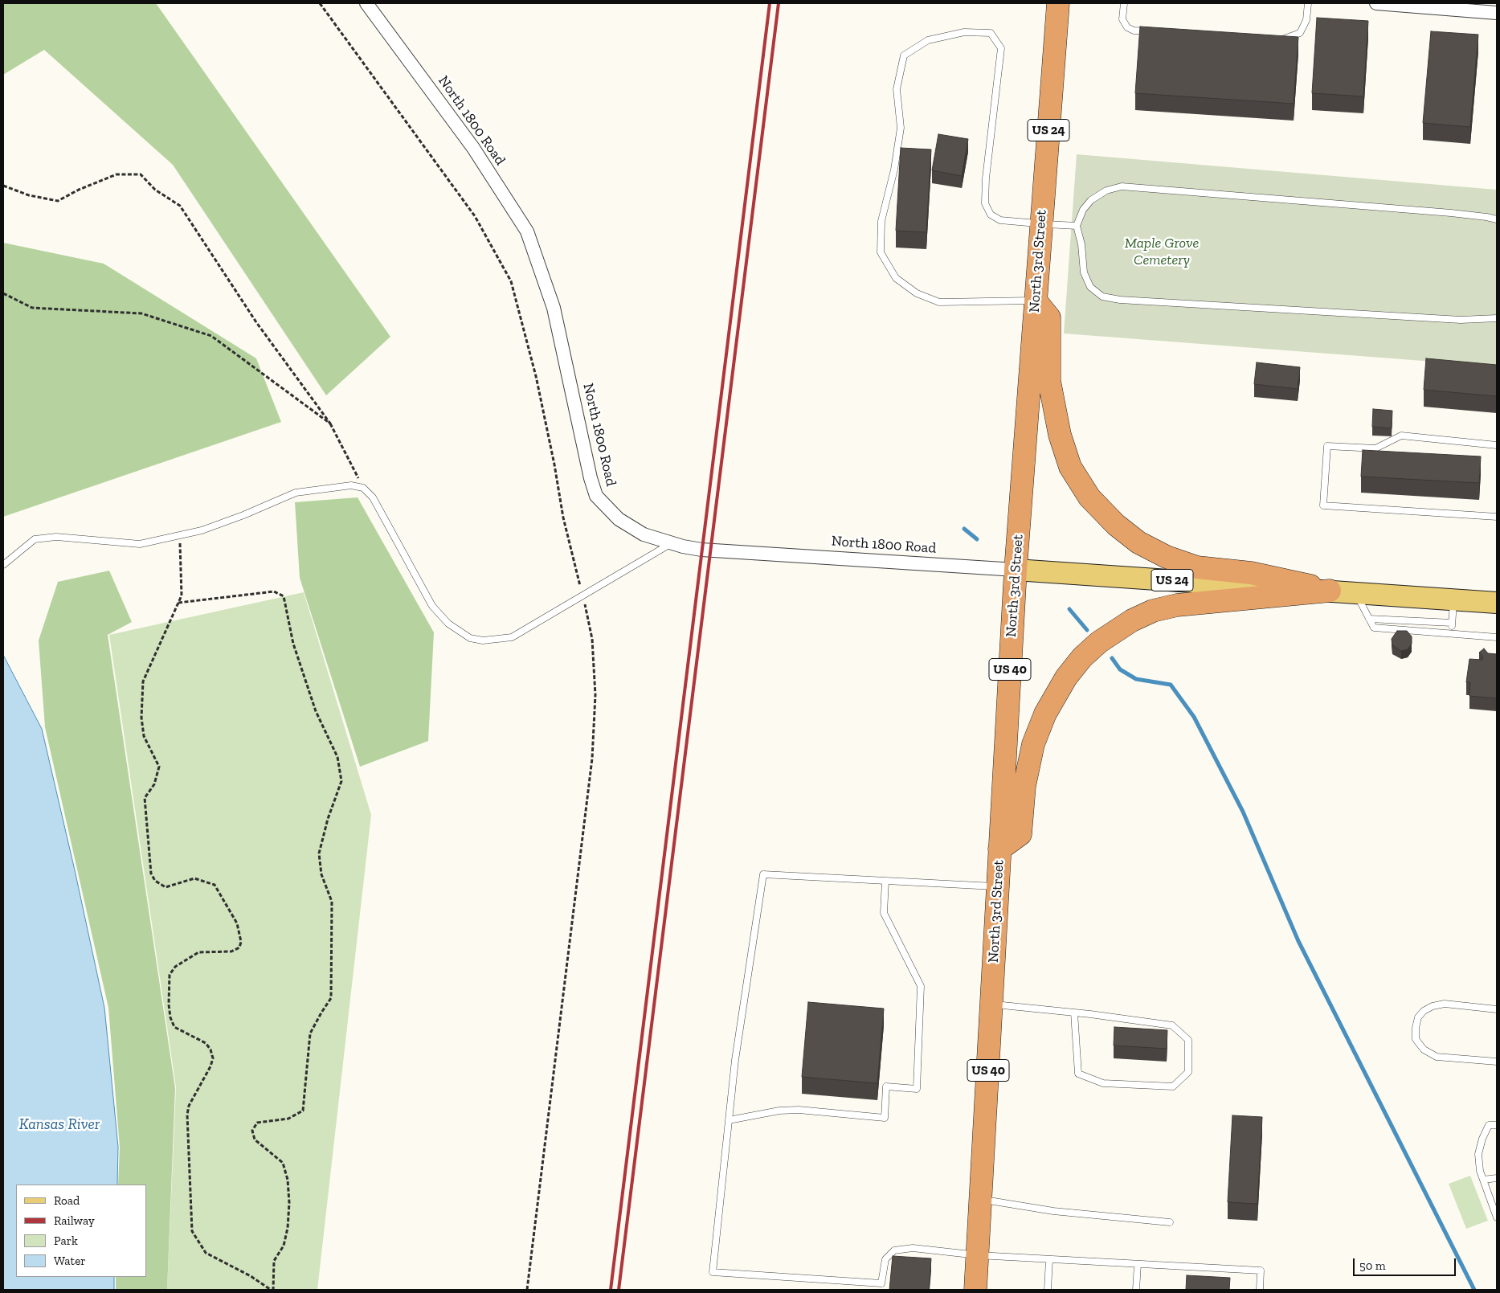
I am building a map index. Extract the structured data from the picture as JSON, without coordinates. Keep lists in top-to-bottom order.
{
  "streets": {
    "highway": ["US 24", "North 3rd Street", "US 40"],
    "street": ["North 1800 Road"]
  },
  "crossings": [
    ["North 1800 Road", "US 24"],
    ["North 1800 Road", "North 3rd Street"],
    ["US 24", "North 3rd Street"]
  ],
  "water": ["Kansas River"],
  "parks": ["Maple Grove Cemetery"],
  "legend": [
    "Road",
    "Railway",
    "Park",
    "Water"
  ],
  "scale_bar": "50 m"
}
